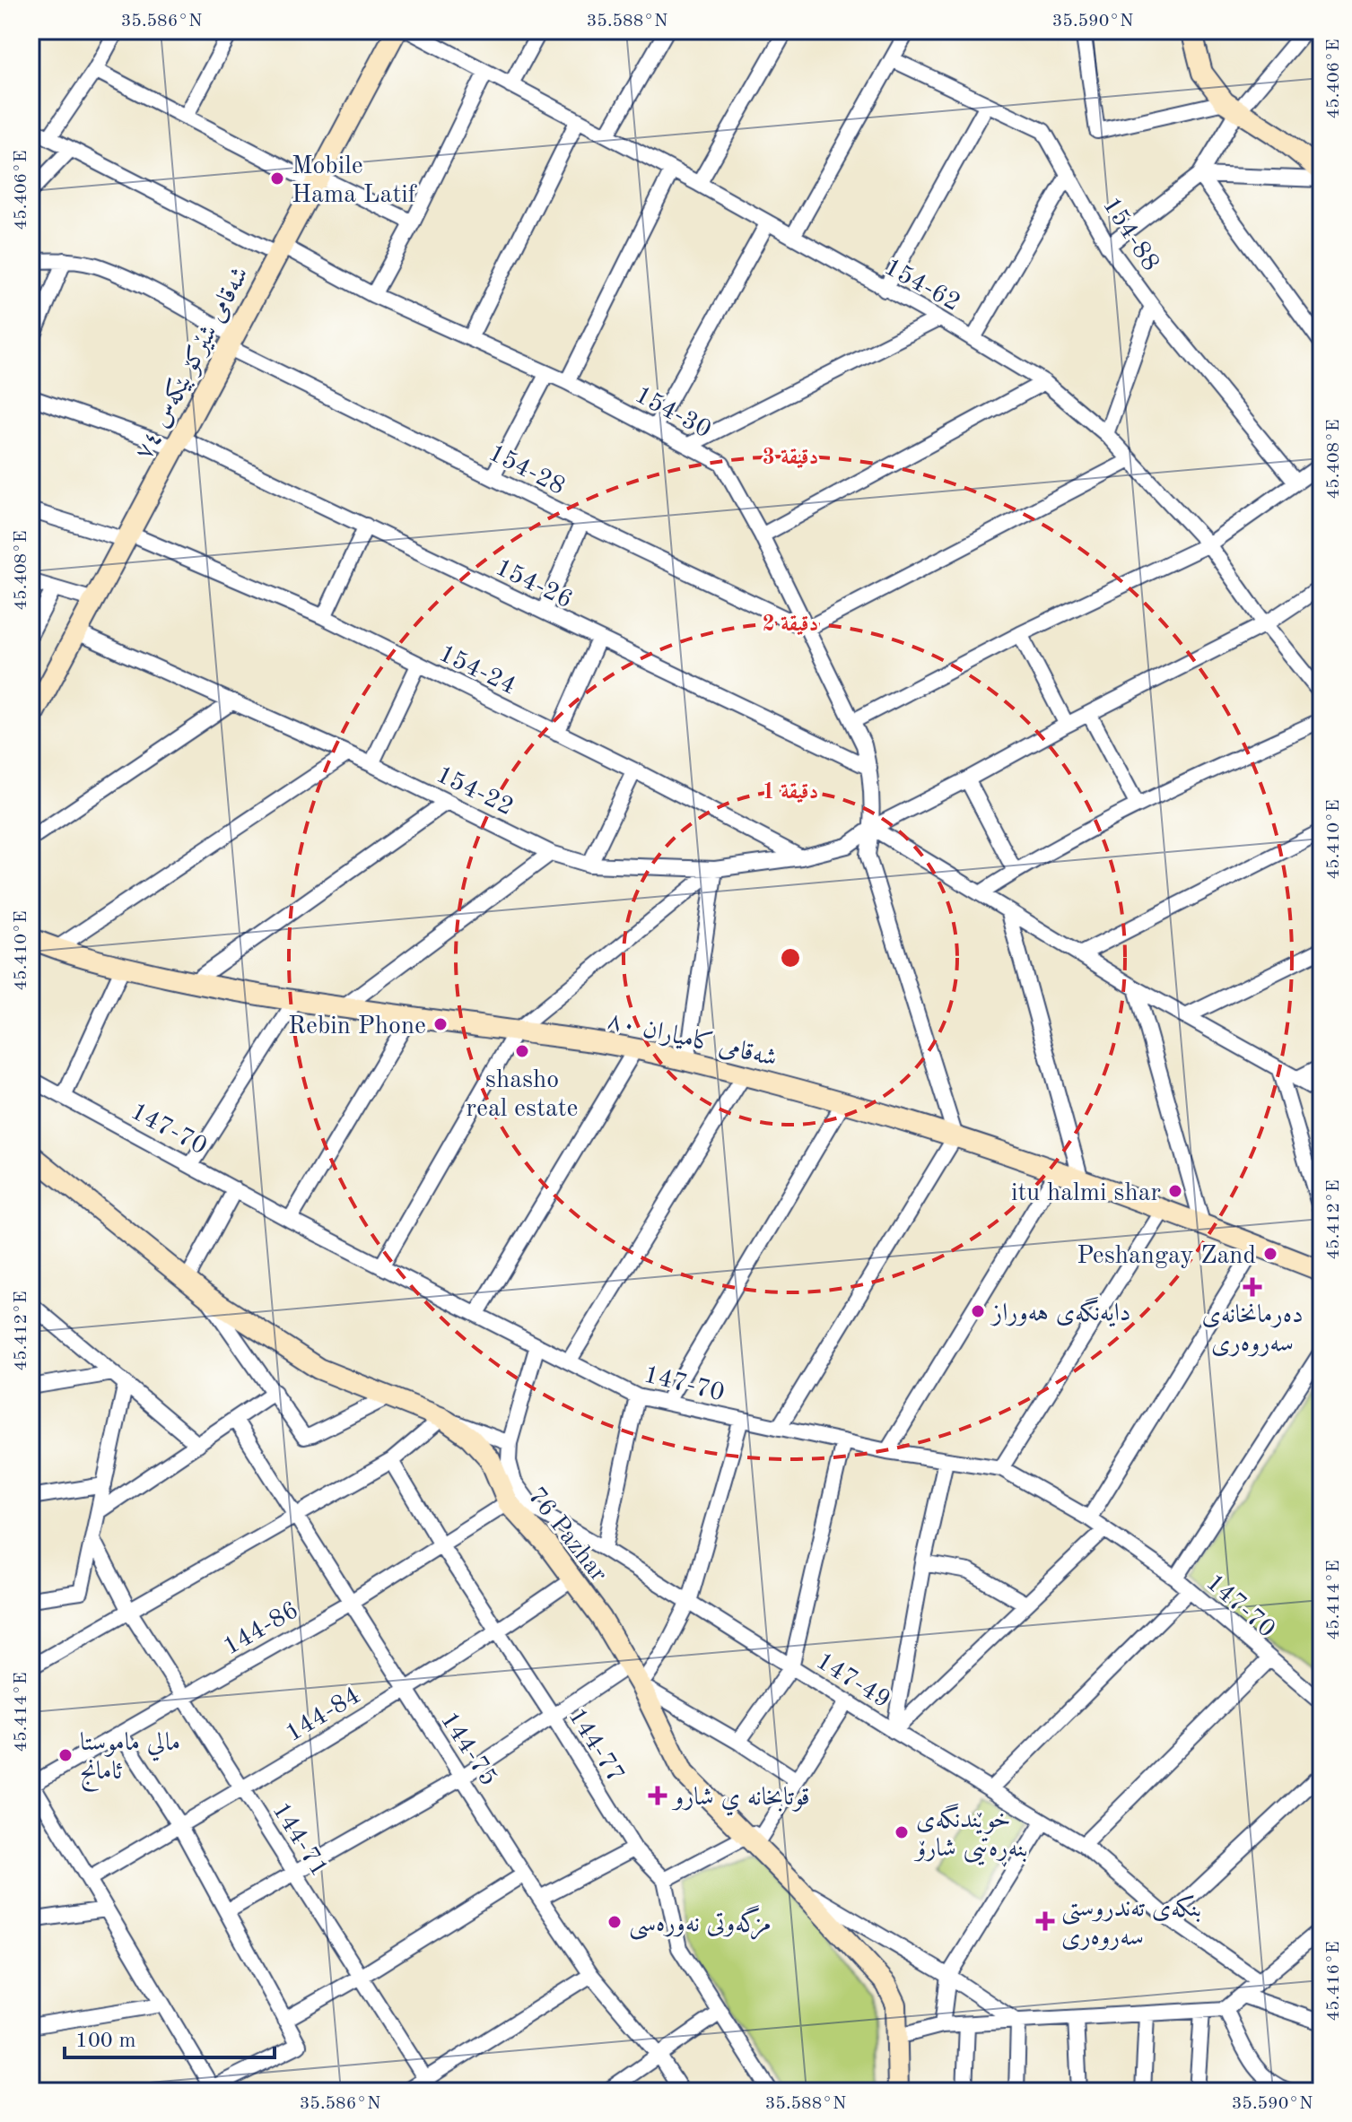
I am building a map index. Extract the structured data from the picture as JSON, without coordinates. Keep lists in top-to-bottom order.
{
  "streets": {
    "street": [
      "154-88",
      "154-62",
      "شەقامی شێرکۆ بێکەس ٧٤",
      "154-30",
      "154-28",
      "154-26",
      "154-24",
      "154-22",
      "شەقامی کامیاران ٨٠",
      "147-70",
      "76 Pazhar",
      "144-86",
      "147-49",
      "144-84",
      "144-77",
      "144-75",
      "144-71"
    ]
  },
  "crossings": [
    ["154-62", "154-22"],
    ["شەقامی شێرکۆ بێکەس ٧٤", "154-30"],
    ["شەقامی شێرکۆ بێکەس ٧٤", "154-28"],
    ["شەقامی شێرکۆ بێکەس ٧٤", "154-26"],
    ["شەقامی شێرکۆ بێکەس ٧٤", "154-24"],
    ["شەقامی شێرکۆ بێکەس ٧٤", "154-22"],
    ["154-30", "154-28"],
    ["154-30", "154-26"],
    ["154-30", "154-22"],
    ["154-30", "شەقامی کامیاران ٨٠"],
    ["154-24", "154-22"],
    ["76 Pazhar", "144-86"],
    ["76 Pazhar", "144-84"],
    ["144-86", "144-77"],
    ["144-86", "144-75"],
    ["144-86", "144-71"],
    ["144-84", "144-77"],
    ["144-84", "144-75"],
    ["144-84", "144-71"]
  ],
  "places": {
    "other": [
      "Mobile Hama Latif",
      "Rebin Phone",
      "shasho real estate",
      "itu halmi shar",
      "Peshangay Zand",
      "دایەنگەی هەوراز",
      "مالي ماموستا ئامانج",
      "خوێندنگەی بنەڕەتیی شارۆ",
      "مزگەوتی نەورەسی"
    ],
    "health": ["دەرمانخانەی سەروەری", "قوتابخانه ي شارو", "بنکەی تەندروستی سەروەری"]
  },
  "scale_bar": "100 m",
  "coordinates": [
    "35.586°N",
    "35.588°N",
    "35.590°N",
    "45.406°E",
    "45.408°E",
    "45.410°E",
    "45.412°E",
    "45.414°E",
    "45.416°E"
  ],
  "rings": ["3 دقيقة", "2 دقيقة", "1 دقيقة"]
}
